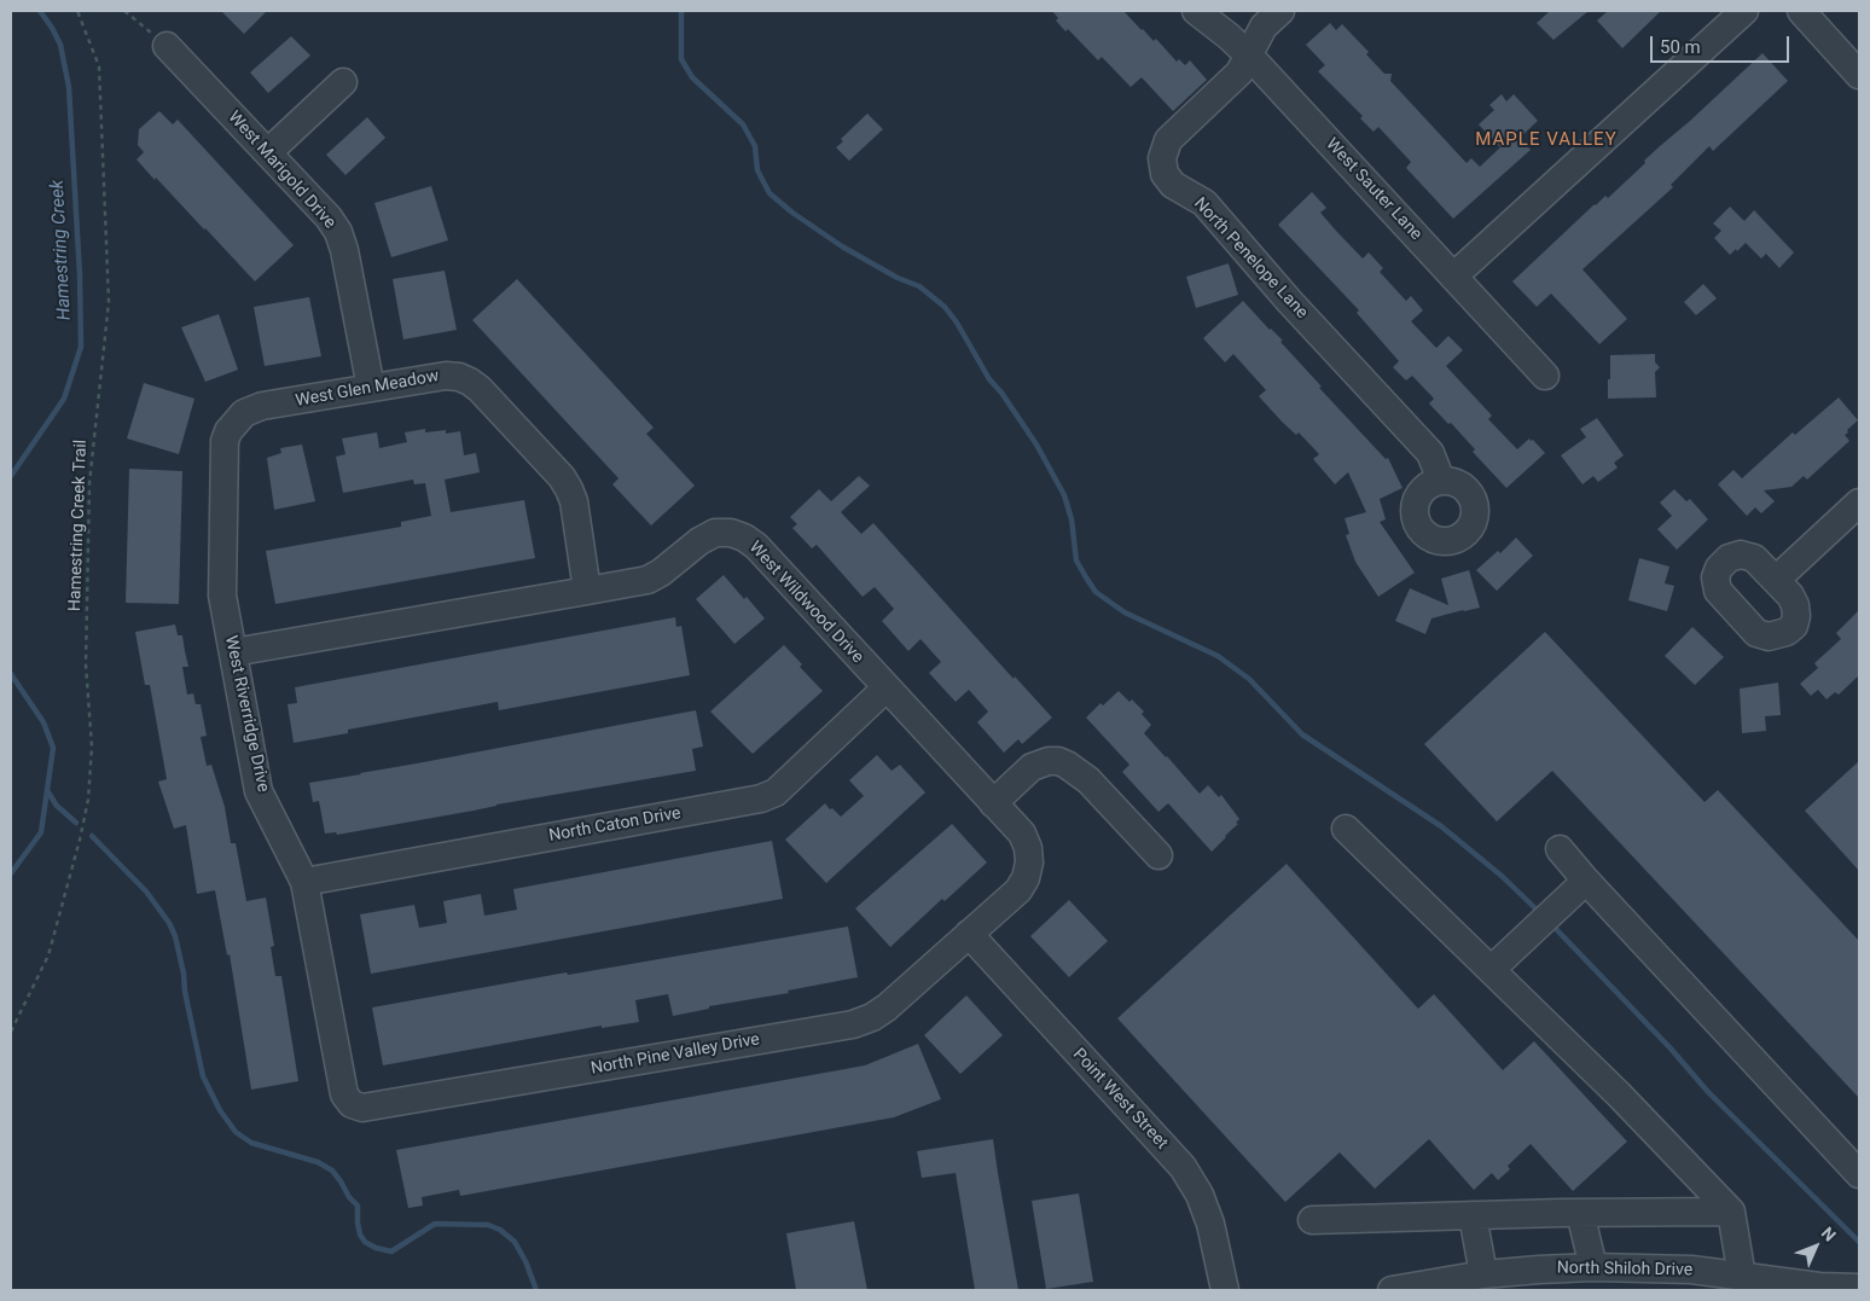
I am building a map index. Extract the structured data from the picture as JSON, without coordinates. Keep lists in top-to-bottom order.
{
  "streets": {
    "street": [
      "West Marigold Drive",
      "West Sauter Lane",
      "North Penelope Lane",
      "West Glen Meadow",
      "West Wildwood Drive",
      "West Riverridge Drive",
      "North Caton Drive",
      "North Pine Valley Drive",
      "Point West Street",
      "North Shiloh Drive"
    ],
    "path": ["Hamestring Creek Trail"]
  },
  "crossings": [
    ["West Marigold Drive", "West Glen Meadow"],
    ["West Sauter Lane", "North Penelope Lane"],
    ["West Glen Meadow", "West Wildwood Drive"],
    ["West Glen Meadow", "West Riverridge Drive"],
    ["West Wildwood Drive", "West Riverridge Drive"],
    ["West Wildwood Drive", "North Caton Drive"],
    ["West Wildwood Drive", "North Pine Valley Drive"],
    ["West Wildwood Drive", "Point West Street"],
    ["West Riverridge Drive", "North Caton Drive"],
    ["West Riverridge Drive", "North Pine Valley Drive"],
    ["North Pine Valley Drive", "Point West Street"]
  ],
  "districts": ["MAPLE VALLEY"],
  "water": ["Hamestring Creek"],
  "scale_bar": "50 m",
  "north": "top right"
}
